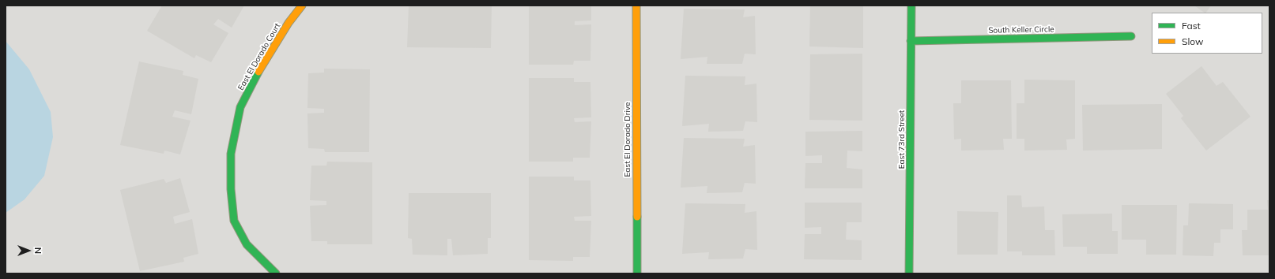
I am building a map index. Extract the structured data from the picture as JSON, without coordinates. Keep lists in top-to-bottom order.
{
  "streets": {
    "street": [
      "South Keller Circle",
      "East El Dorado Court",
      "East El Dorado Drive",
      "East 73rd Street"
    ]
  },
  "crossings": [
    ["South Keller Circle", "East 73rd Street"]
  ],
  "legend": ["Fast", "Slow"],
  "north": "right"
}
